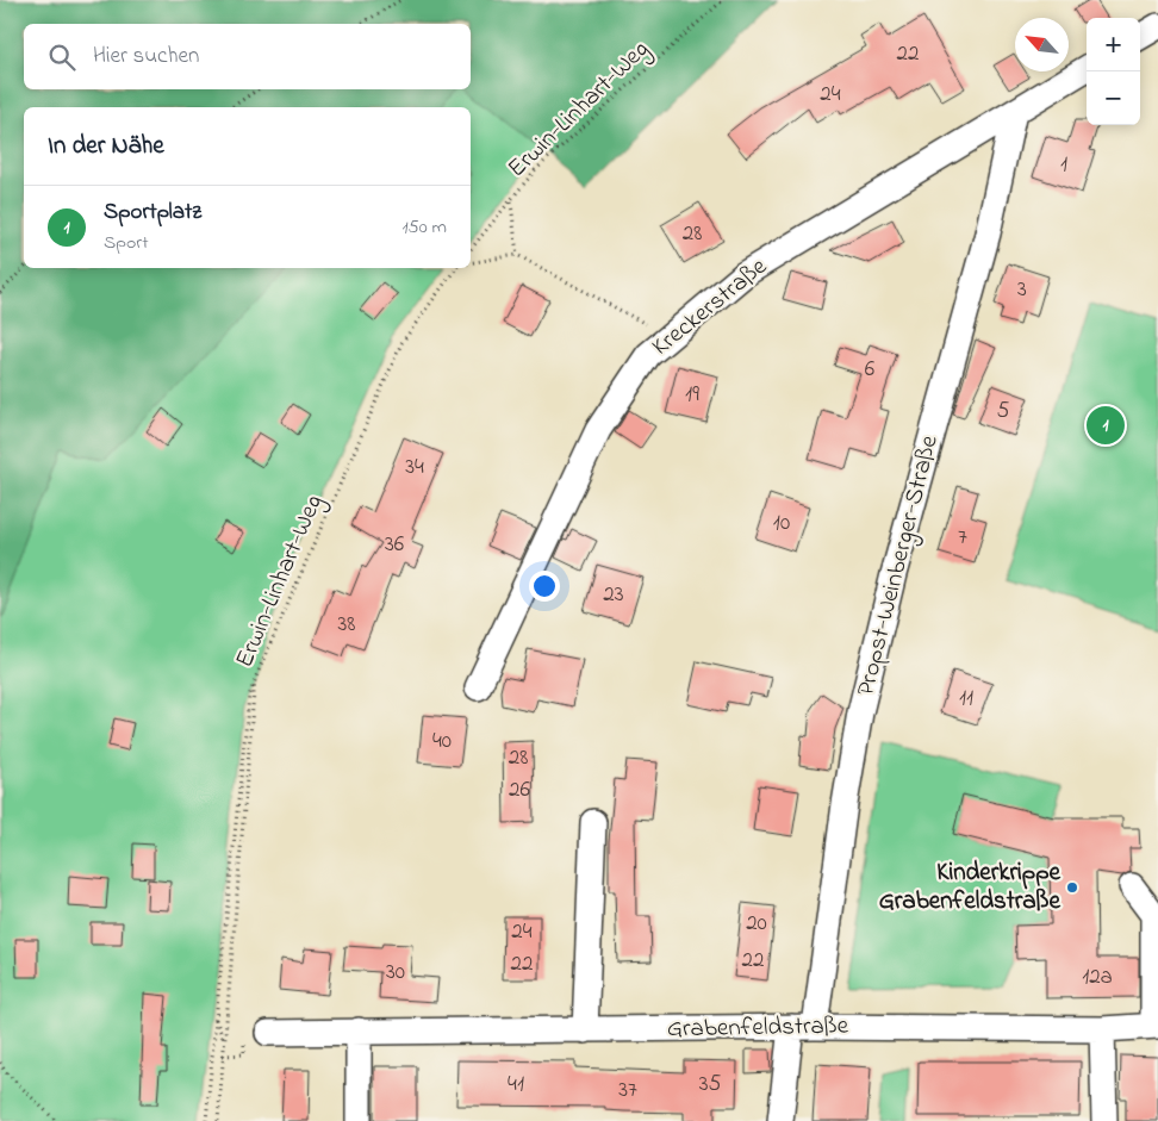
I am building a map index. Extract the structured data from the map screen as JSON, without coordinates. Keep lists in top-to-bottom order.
{
  "streets": {
    "street": ["Kreckerstraße", "Propst-Weinberger-Straße", "Grabenfeldstraße"],
    "path": ["Erwin-Linhart-Weg"]
  },
  "crossings": [
    ["Kreckerstraße", "Propst-Weinberger-Straße"],
    ["Propst-Weinberger-Straße", "Grabenfeldstraße"]
  ],
  "places": ["Kinderkrippe Grabenfeldstraße"],
  "house_numbers": [
    "22",
    "24",
    "1",
    "28",
    "3",
    "6",
    "19",
    "5",
    "34",
    "10",
    "7",
    "36",
    "23",
    "38",
    "11",
    "40",
    "28",
    "26",
    "20",
    "24",
    "22",
    "22",
    "30",
    "12a",
    "41",
    "35",
    "37"
  ],
  "north": "top left",
  "page": {
    "map_buttons": ["+", "−"],
    "search": "Hier suchen",
    "heading": "In der Nähe",
    "list": [
      {
        "mark": "1",
        "name": "Sportplatz",
        "note": "Sport",
        "value": "150 m"
      }
    ],
    "pins": "1"
  }
}
